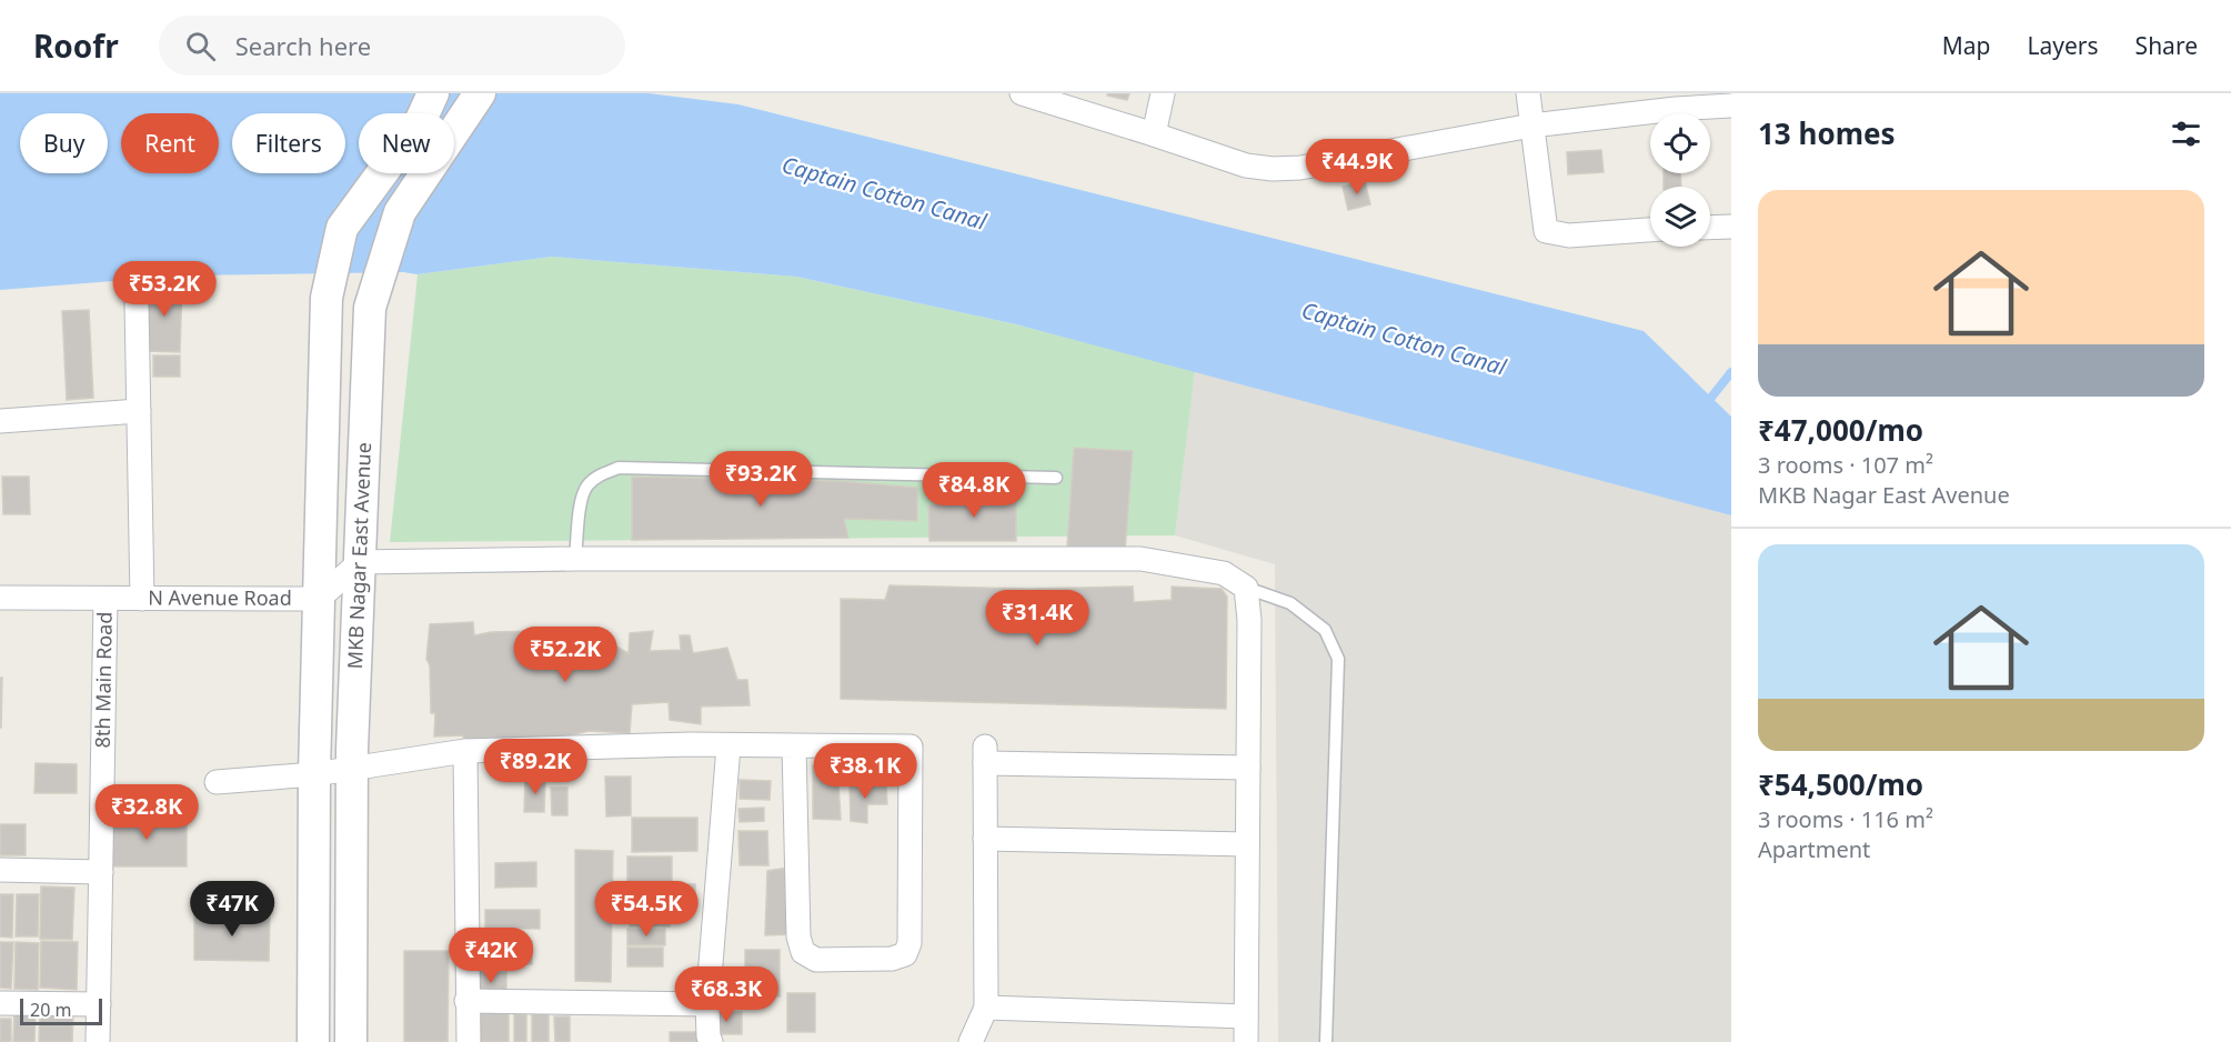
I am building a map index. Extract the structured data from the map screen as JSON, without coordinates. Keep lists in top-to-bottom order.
{
  "streets": {
    "main road": ["MKB Nagar East Avenue"],
    "street": ["N Avenue Road", "8th Main Road"]
  },
  "crossings": [
    ["N Avenue Road", "8th Main Road"]
  ],
  "water": ["Captain Cotton Canal"],
  "scale_bar": "20 m",
  "page": {
    "header": "Roofr",
    "search": "Search here",
    "nav": ["Map", "Layers", "Share"],
    "heading": "13 homes",
    "chip": [
      "Buy",
      "Rent",
      "Filters",
      "New"
    ],
    "price": [
      "₹44.9K",
      "₹53.2K",
      "₹93.2K",
      "₹84.8K",
      "₹31.4K",
      "₹52.2K",
      "₹89.2K",
      "₹38.1K",
      "₹32.8K",
      "₹47K",
      "₹54.5K",
      "₹42K",
      "₹68.3K"
    ],
    "list": [
      {
        "name": "₹47,000/mo",
        "note": "3 rooms · 107 m² · MKB Nagar East Avenue"
      },
      {
        "name": "₹54,500/mo",
        "note": "3 rooms · 116 m² · Apartment"
      }
    ],
    "scale": "20 m"
  }
}
